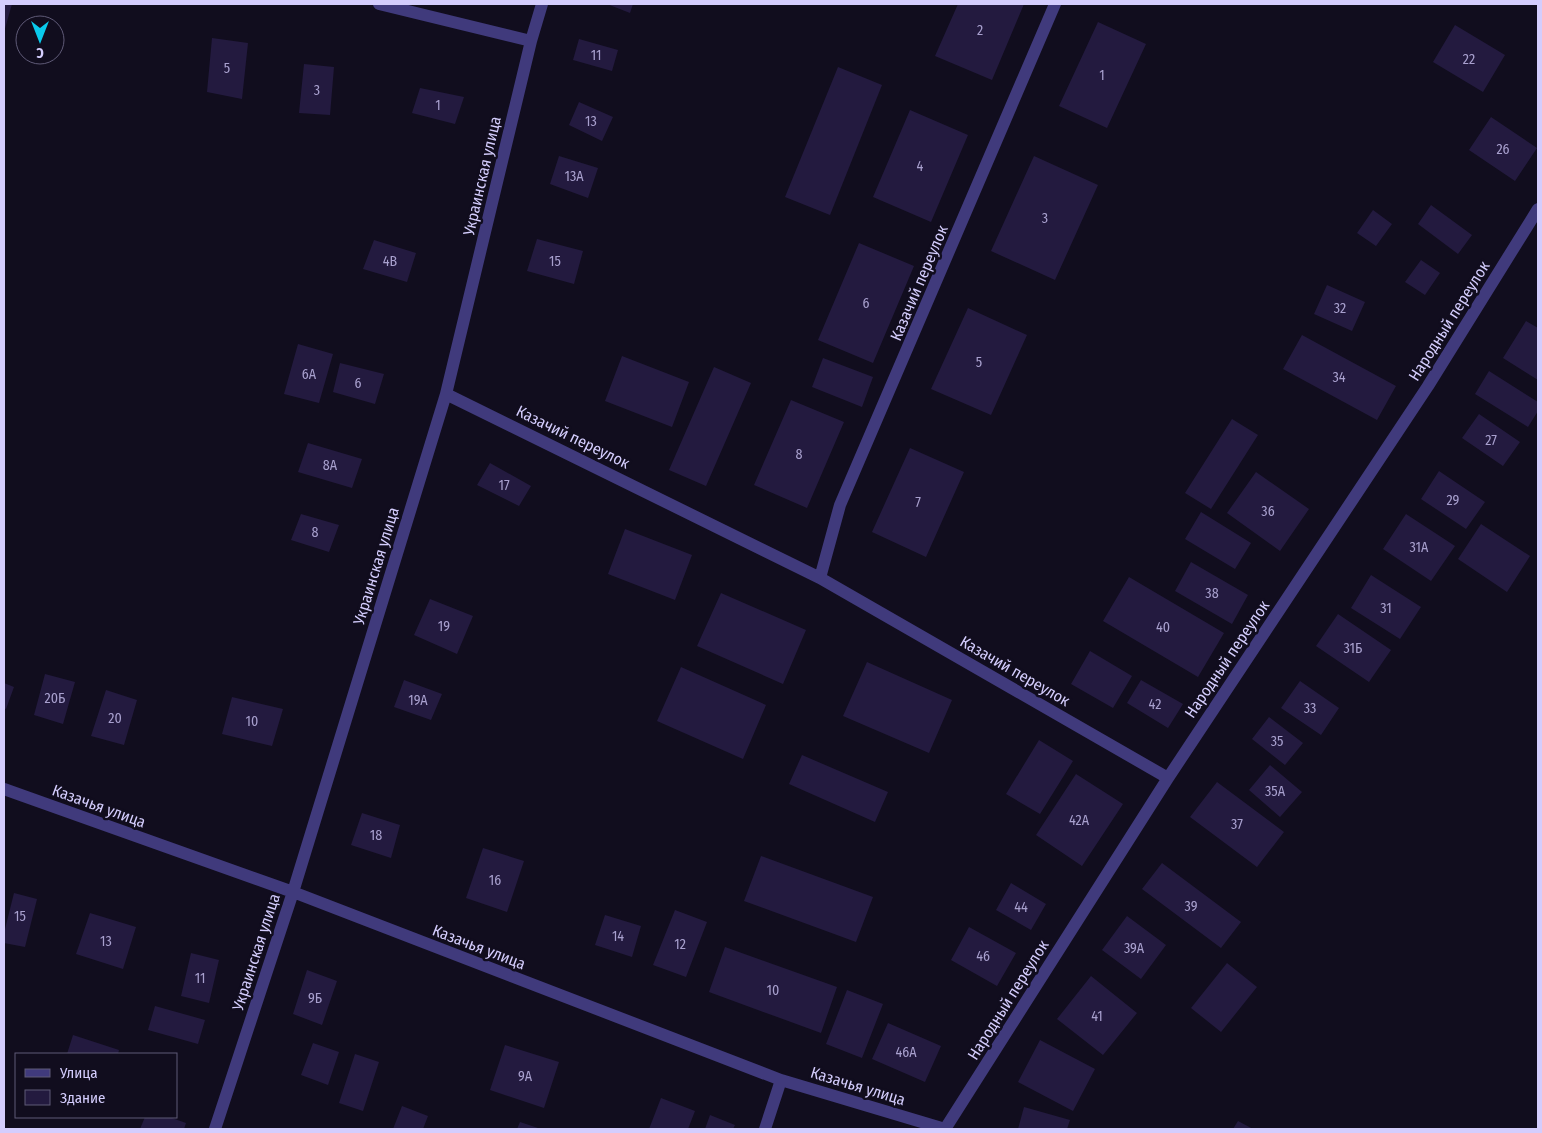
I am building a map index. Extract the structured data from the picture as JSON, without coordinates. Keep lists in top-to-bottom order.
{
  "streets": {
    "street": [
      "Украинская улица",
      "Казачий переулок",
      "Народный переулок",
      "Казачья улица"
    ]
  },
  "crossings": [
    ["Украинская улица", "Казачий переулок"],
    ["Украинская улица", "Казачья улица"],
    ["Казачий переулок", "Народный переулок"],
    ["Народный переулок", "Казачья улица"]
  ],
  "house_numbers": [
    "2",
    "11",
    "22",
    "5",
    "1",
    "3",
    "1",
    "13",
    "26",
    "4",
    "13А",
    "3",
    "4В",
    "15",
    "6",
    "32",
    "5",
    "6А",
    "34",
    "6",
    "27",
    "8",
    "8А",
    "17",
    "29",
    "7",
    "36",
    "8",
    "31А",
    "38",
    "31",
    "19",
    "40",
    "31Б",
    "20Б",
    "19А",
    "42",
    "33",
    "20",
    "10",
    "35",
    "35А",
    "42А",
    "37",
    "18",
    "16",
    "39",
    "44",
    "15",
    "14",
    "13",
    "12",
    "39А",
    "46",
    "11",
    "10",
    "9Б",
    "41",
    "46А",
    "9А"
  ],
  "legend": ["Улица", "Здание"],
  "north": "bottom"
}
